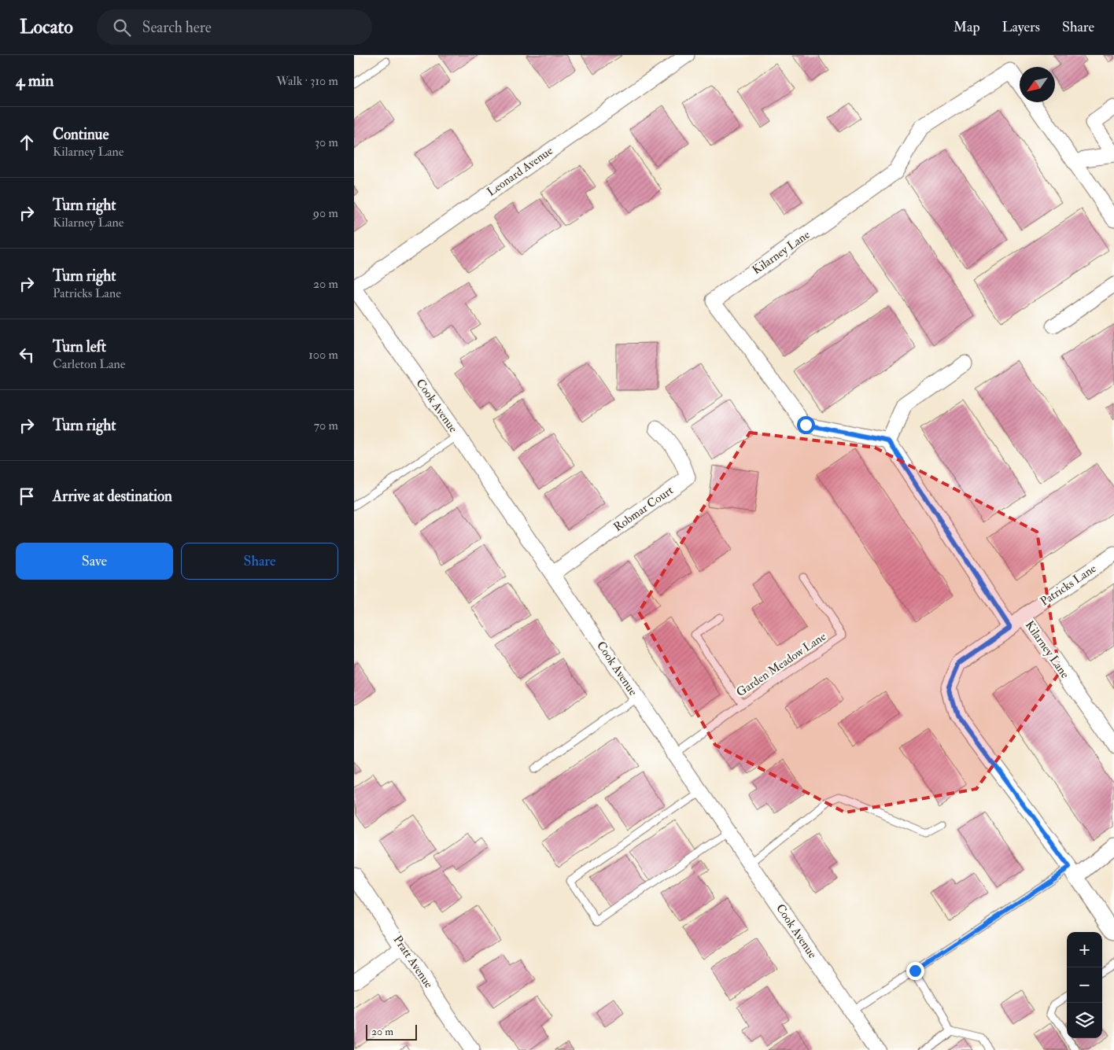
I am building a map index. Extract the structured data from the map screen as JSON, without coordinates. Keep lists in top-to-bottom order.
{
  "streets": {
    "street": [
      "Leonard Avenue",
      "Kilarney Lane",
      "Cook Avenue",
      "Robmar Court",
      "Patricks Lane",
      "Pratt Avenue"
    ],
    "lane": ["Garden Meadow Lane"]
  },
  "crossings": [
    ["Leonard Avenue", "Cook Avenue"],
    ["Kilarney Lane", "Patricks Lane"],
    ["Cook Avenue", "Robmar Court"],
    ["Cook Avenue", "Garden Meadow Lane"]
  ],
  "scale_bar": "20 m",
  "north": "bottom left",
  "page": {
    "header": "Locato",
    "search": "Search here",
    "nav": ["Map", "Layers", "Share"],
    "heading": ["4 min", "Walk · 310 m"],
    "list": [
      ["Continue", "Kilarney Lane", "30 m"],
      ["Turn right", "Kilarney Lane", "90 m"],
      ["Turn right", "Patricks Lane", "20 m"],
      ["Turn left", "Carleton Lane", "100 m"],
      ["Turn right", "70 m"],
      "Arrive at destination"
    ],
    "buttons": ["Save", "Share"],
    "map_buttons": ["+", "−"],
    "scale": "20 m"
  }
}
